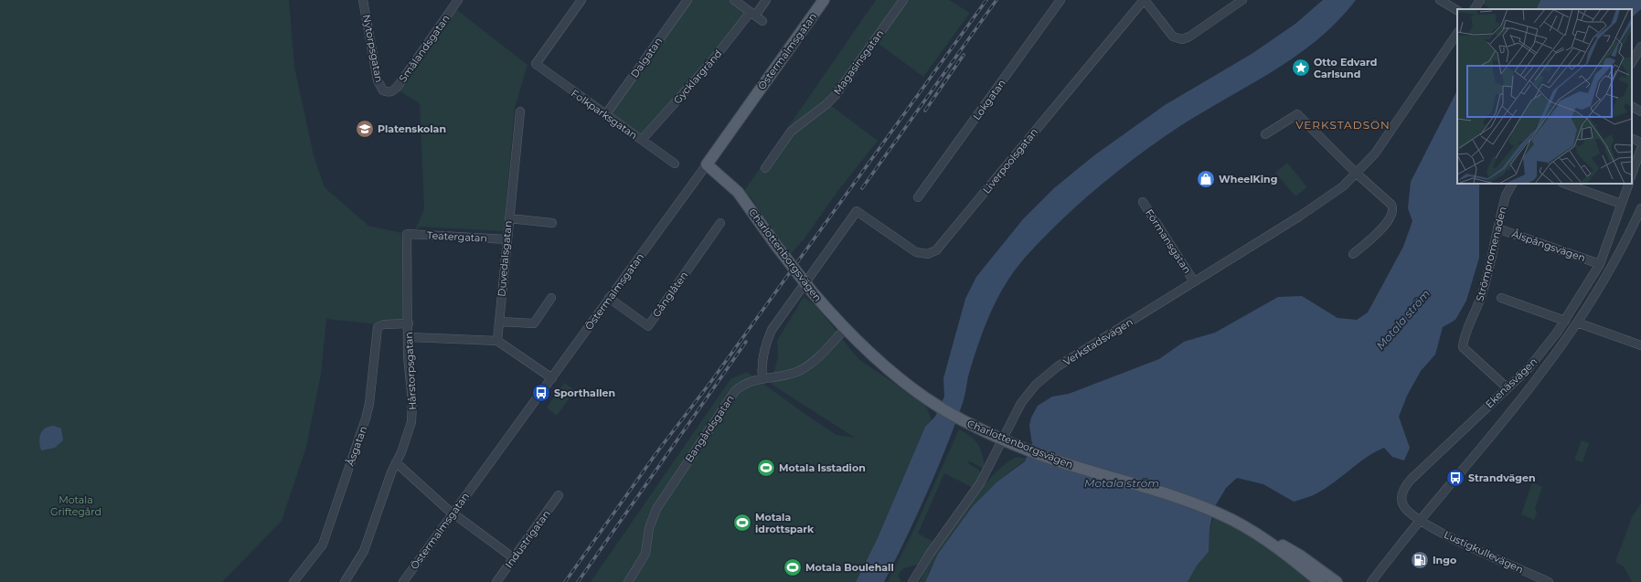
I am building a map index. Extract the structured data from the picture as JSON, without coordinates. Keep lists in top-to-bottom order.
{
  "streets": {
    "main road": ["Östermalmsgatan", "Charlottenborgsvägen"],
    "street": [
      "Nytorpsgatan",
      "Smålandsgatan",
      "Dalgatan",
      "Magasinsgatan",
      "Gycklargränd",
      "Lokgatan",
      "Folkparksgatan",
      "Liverpoolsgatan",
      "Teatergatan",
      "Förmansgatan",
      "Ålspångsvägen",
      "Strömpromenaden",
      "Duvedalsgatan",
      "Gånglåten",
      "Verkstadsvägen",
      "Hårstorpsgatan",
      "Ekenäsvägen",
      "Bangårdsgatan",
      "Åsgatan",
      "Industrigatan",
      "Lustigkullevägen"
    ]
  },
  "crossings": [
    ["Nytorpsgatan", "Smålandsgatan"],
    ["Östermalmsgatan", "Charlottenborgsvägen"],
    ["Östermalmsgatan", "Gånglåten"],
    ["Dalgatan", "Folkparksgatan"],
    ["Gycklargränd", "Folkparksgatan"],
    ["Liverpoolsgatan", "Bangårdsgatan"],
    ["Teatergatan", "Duvedalsgatan"],
    ["Teatergatan", "Hårstorpsgatan"],
    ["Förmansgatan", "Verkstadsvägen"],
    ["Ålspångsvägen", "Strömpromenaden"],
    ["Ålspångsvägen", "Ekenäsvägen"],
    ["Strömpromenaden", "Ekenäsvägen"],
    ["Charlottenborgsvägen", "Verkstadsvägen"],
    ["Charlottenborgsvägen", "Bangårdsgatan"],
    ["Hårstorpsgatan", "Åsgatan"],
    ["Ekenäsvägen", "Lustigkullevägen"]
  ],
  "districts": ["VERKSTADSÖN"],
  "water": ["Motala ström"],
  "parks": ["Motala Griftegård"],
  "places": {
    "place": ["Otto Edvard Carlsund"],
    "school or university": ["Platenskolan"],
    "shop": ["WheelKing"],
    "bus stop": ["Sporthallen", "Strandvägen"],
    "sports": ["Motala Isstadion", "Motala idrottspark", "Motala Boulehall"],
    "fuel station": ["Ingo"]
  }
}
